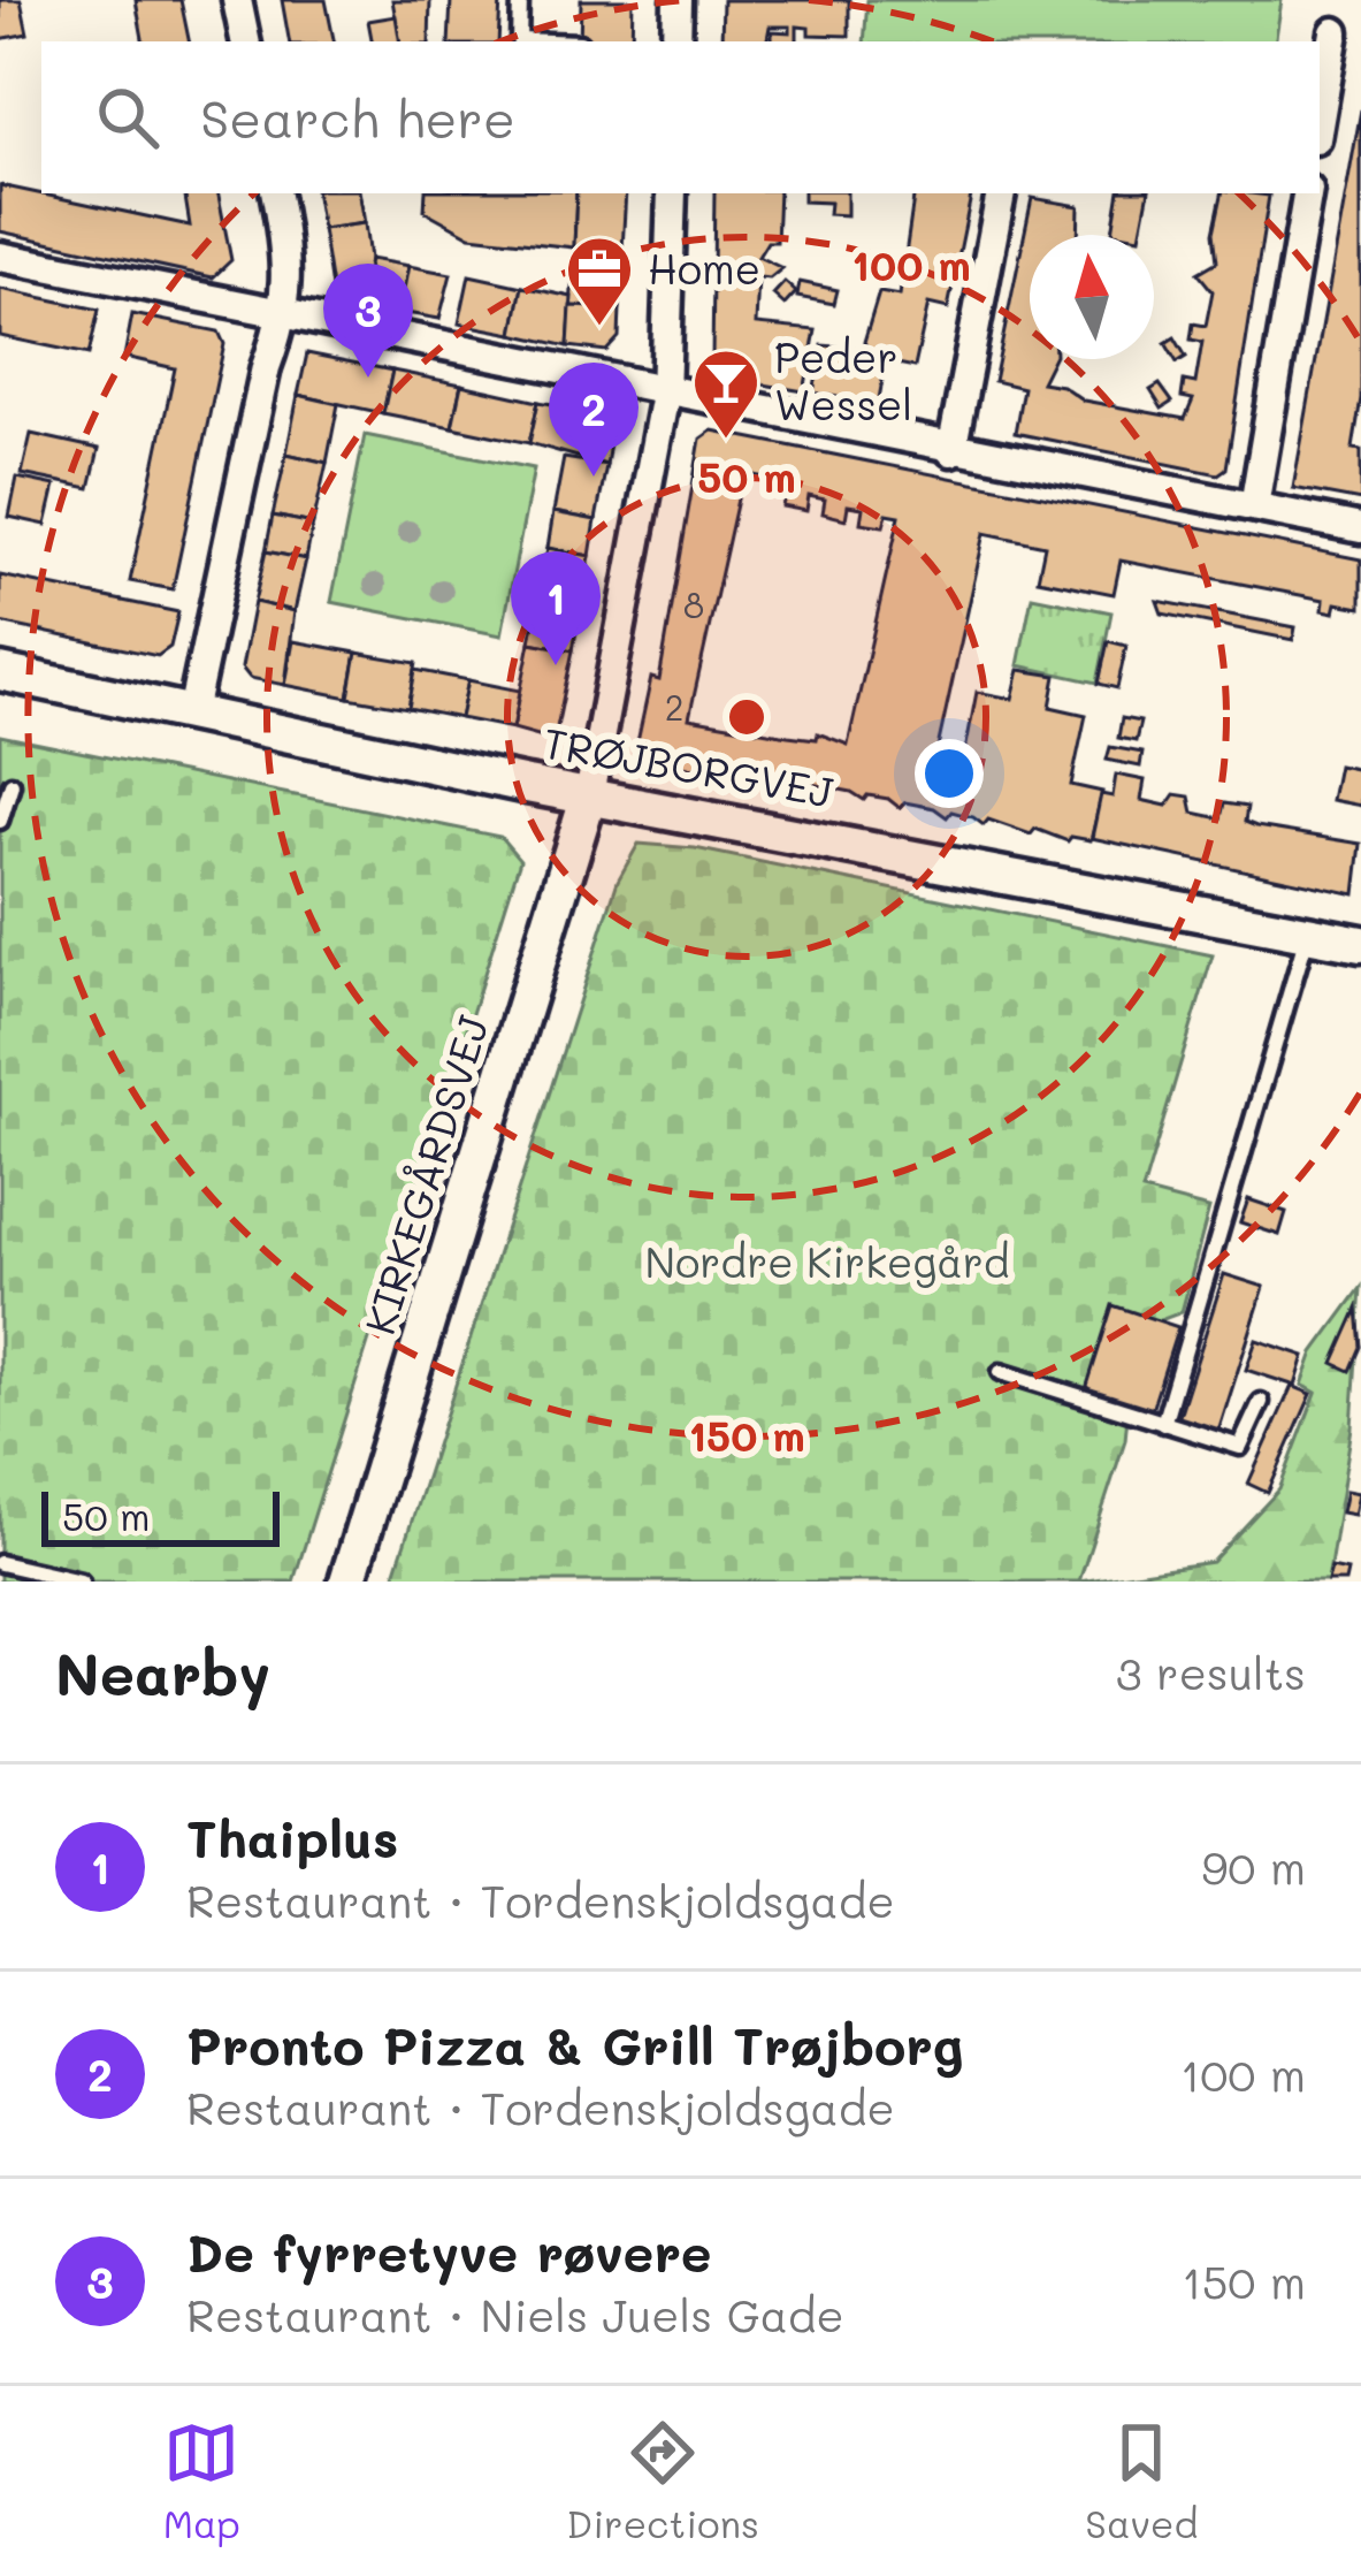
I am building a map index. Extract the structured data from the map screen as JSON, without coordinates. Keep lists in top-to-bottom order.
{
  "streets": {
    "street": ["TRØJBORGVEJ", "KIRKEGÅRDSVEJ"]
  },
  "crossings": [
    ["TRØJBORGVEJ", "KIRKEGÅRDSVEJ"]
  ],
  "parks": ["Nordre Kirkegård"],
  "places": {
    "office": ["Home"],
    "bar": ["Peder Wessel"]
  },
  "house_numbers": ["8", "2"],
  "scale_bar": "50 m",
  "north": "top",
  "page": {
    "search": "Search here",
    "pins": ["3", "2", "1"],
    "scale": "50 m",
    "heading": ["Nearby", "3 results"],
    "list": [
      {
        "mark": "1",
        "name": "Thaiplus",
        "note": "Restaurant · Tordenskjoldsgade",
        "value": "90 m"
      },
      {
        "mark": "2",
        "name": "Pronto Pizza & Grill Trøjborg",
        "note": "Restaurant · Tordenskjoldsgade",
        "value": "100 m"
      },
      {
        "mark": "3",
        "name": "De fyrretyve røvere",
        "note": "Restaurant · Niels Juels Gade",
        "value": "150 m"
      }
    ],
    "nav": ["Map", "Directions", "Saved"]
  },
  "rings": ["100 m", "50 m", "150 m"]
}
